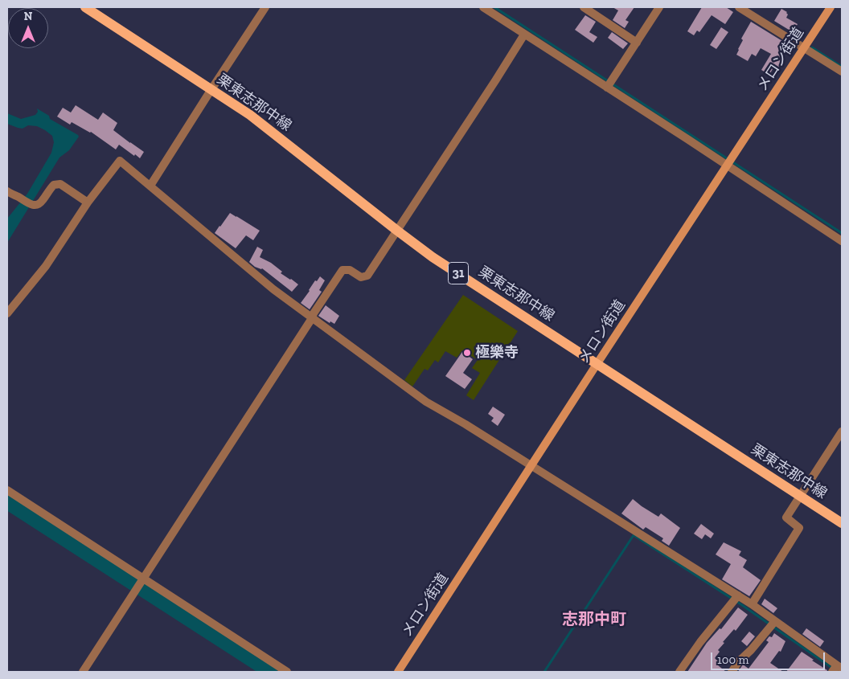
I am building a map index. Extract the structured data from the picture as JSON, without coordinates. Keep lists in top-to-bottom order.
{
  "streets": {
    "main road": ["栗東志那中線", "31"],
    "street": ["メロン街道"]
  },
  "crossings": [
    ["メロン街道", "栗東志那中線"]
  ],
  "districts": ["志那中町"],
  "places": ["極樂寺"],
  "scale_bar": "100 m",
  "north": "top"
}
